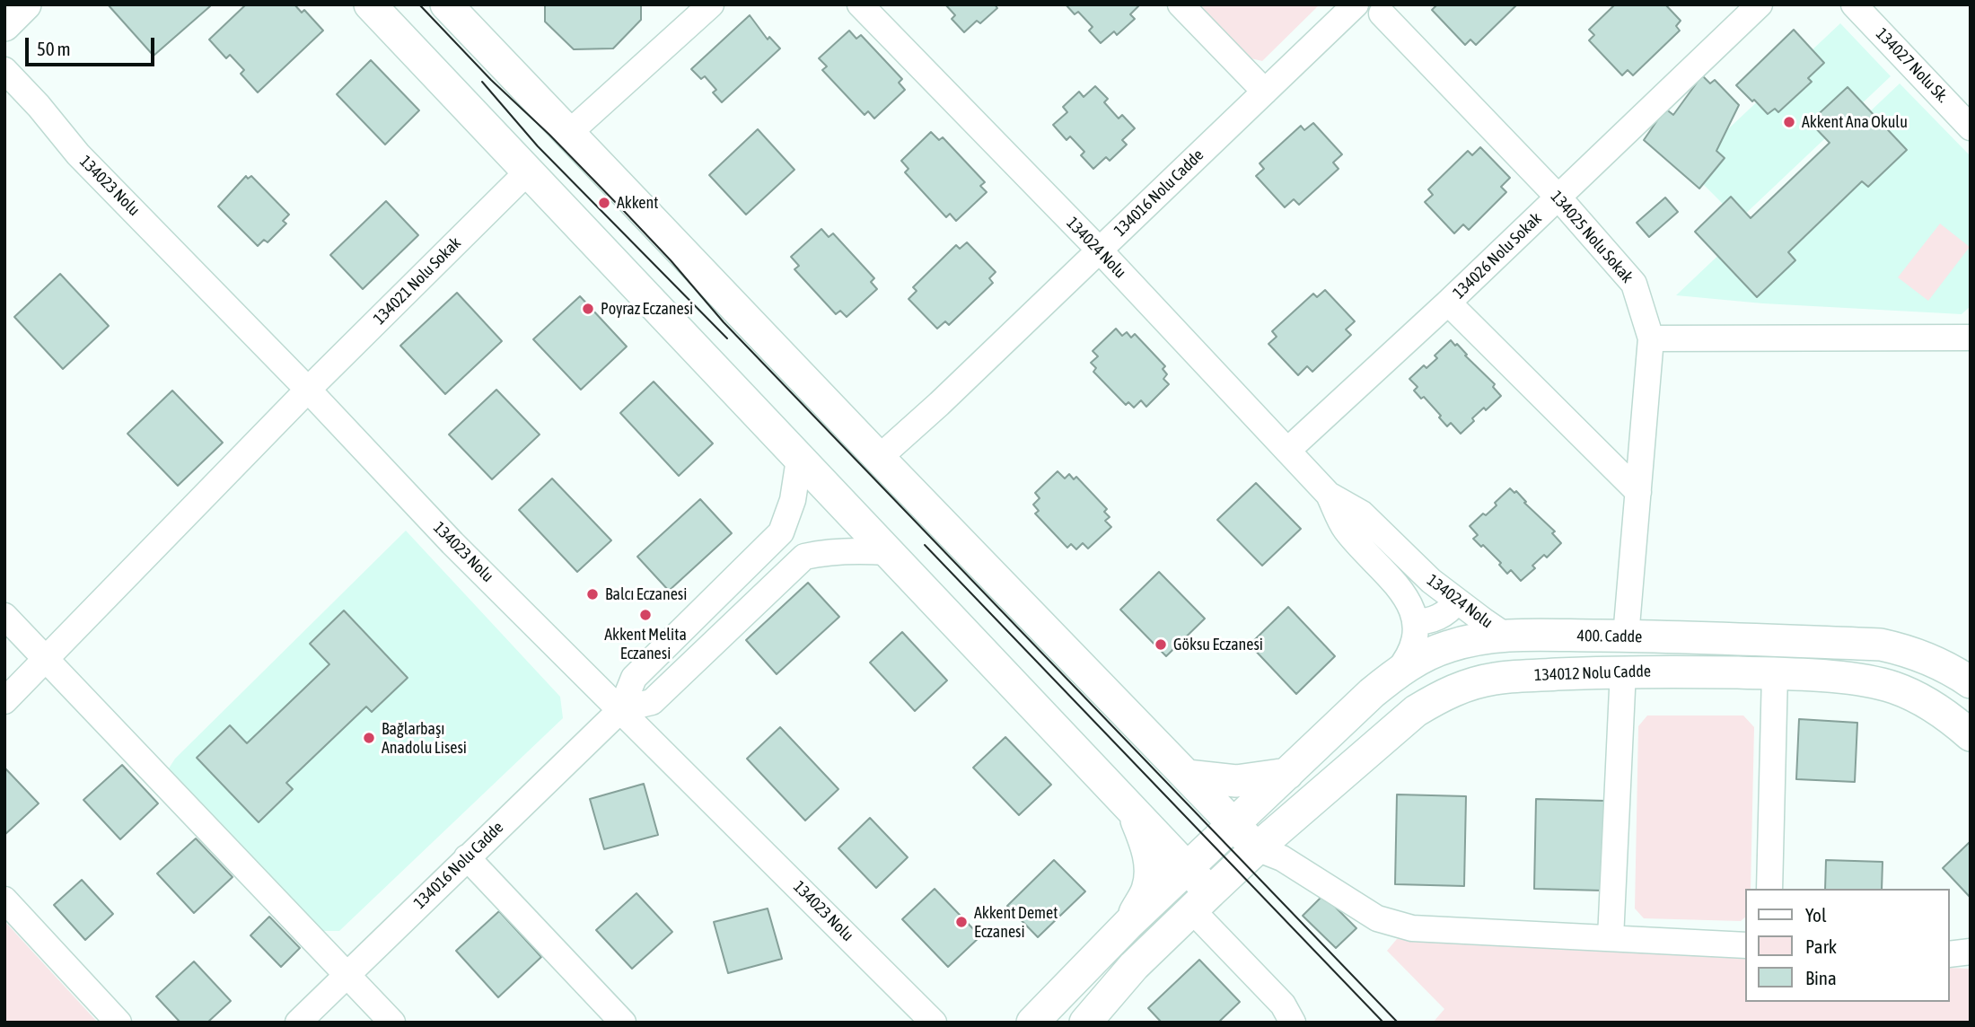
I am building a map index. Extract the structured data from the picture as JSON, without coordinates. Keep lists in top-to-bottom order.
{
  "streets": {
    "main road": ["400. Cadde", "134012 Nolu Cadde"],
    "street": [
      "134027 Nolu Sk.",
      "134023 Nolu",
      "134016 Nolu Cadde",
      "134025 Nolu Sokak",
      "134024 Nolu",
      "134026 Nolu Sokak",
      "134021 Nolu Sokak"
    ]
  },
  "crossings": [
    ["134023 Nolu", "134016 Nolu Cadde"],
    ["134023 Nolu", "134021 Nolu Sokak"],
    ["134016 Nolu Cadde", "134024 Nolu"],
    ["134025 Nolu Sokak", "134026 Nolu Sokak"],
    ["134025 Nolu Sokak", "400. Cadde"],
    ["134024 Nolu", "134026 Nolu Sokak"],
    ["134024 Nolu", "400. Cadde"]
  ],
  "places": [
    "Akkent Ana Okulu",
    "Akkent",
    "Poyraz Eczanesi",
    "Balcı Eczanesi",
    "Akkent Melita Eczanesi",
    "Göksu Eczanesi",
    "Bağlarbaşı Anadolu Lisesi",
    "Akkent Demet Eczanesi"
  ],
  "legend": ["Yol", "Park", "Bina"],
  "scale_bar": "50 m"
}
